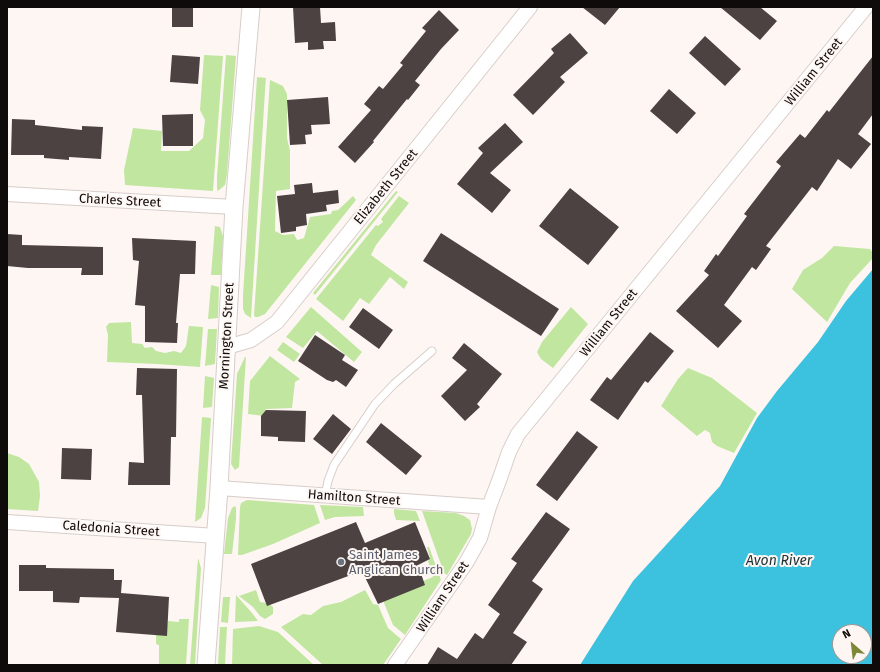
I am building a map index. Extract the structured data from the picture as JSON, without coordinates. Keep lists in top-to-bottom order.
{
  "streets": {
    "street": [
      "William Street",
      "Elizabeth Street",
      "Charles Street",
      "Mornington Street",
      "Hamilton Street",
      "Caledonia Street"
    ]
  },
  "crossings": [
    ["William Street", "Hamilton Street"],
    ["Elizabeth Street", "Mornington Street"],
    ["Charles Street", "Mornington Street"],
    ["Mornington Street", "Hamilton Street"],
    ["Mornington Street", "Caledonia Street"]
  ],
  "water": ["Avon River"],
  "places": ["Saint James Anglican Church"],
  "north": "top left"
}
